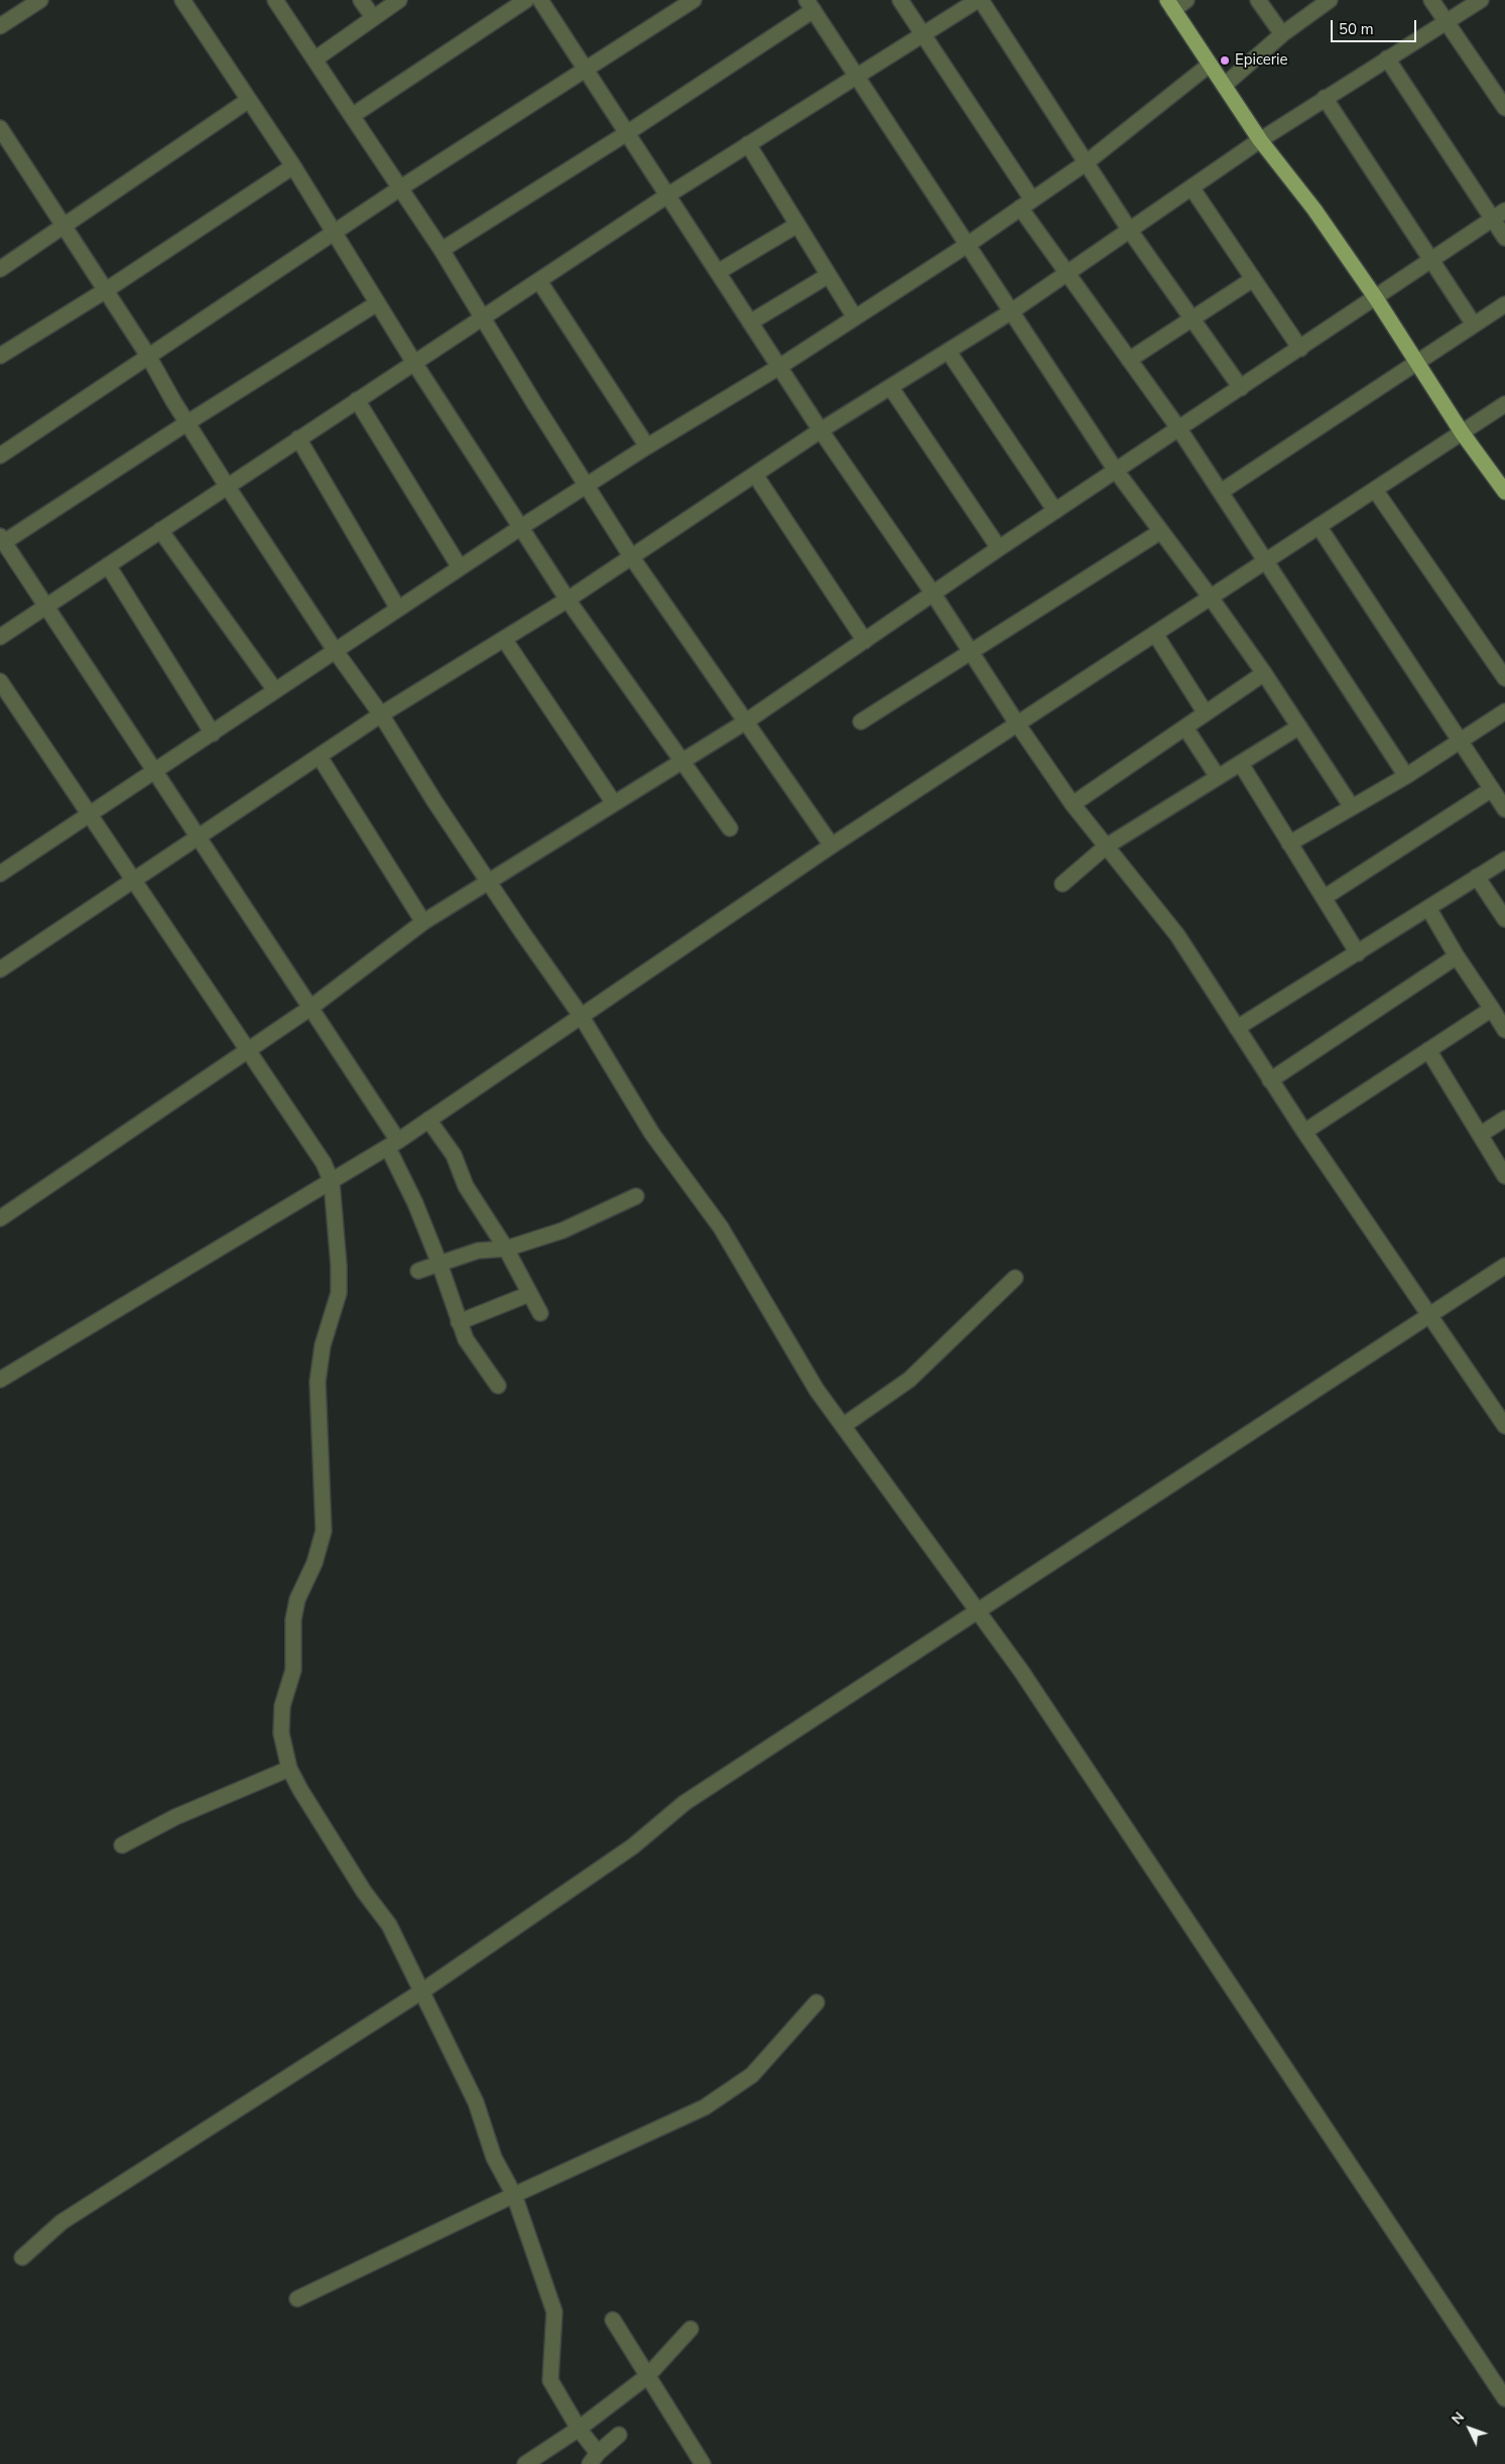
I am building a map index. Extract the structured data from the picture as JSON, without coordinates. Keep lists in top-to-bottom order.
{
  "places": ["Epicerie"],
  "scale_bar": "50 m",
  "north": "top left"
}
